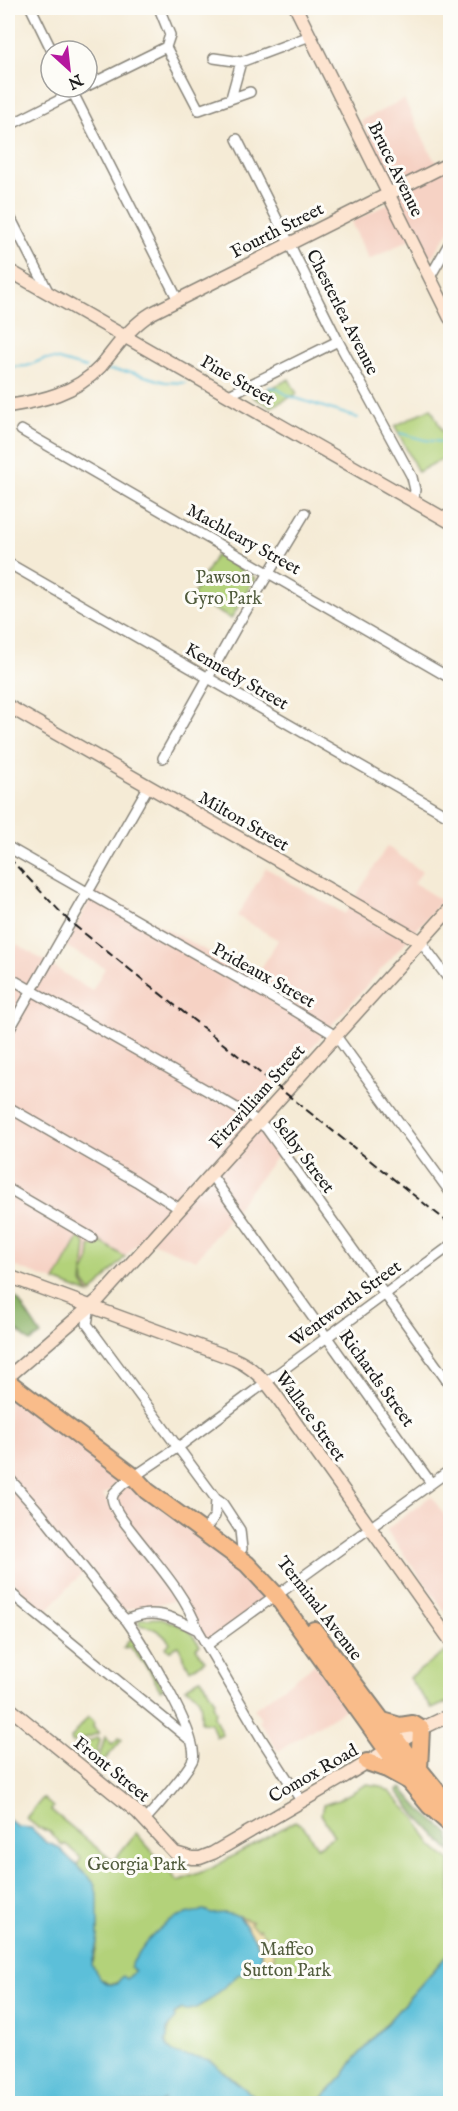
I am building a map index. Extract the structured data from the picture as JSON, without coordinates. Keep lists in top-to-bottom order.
{
  "streets": {
    "highway": ["Terminal Avenue"],
    "street": [
      "Bruce Avenue",
      "Fourth Street",
      "Chesterlea Avenue",
      "Pine Street",
      "Machleary Street",
      "Kennedy Street",
      "Milton Street",
      "Prideaux Street",
      "Fitzwilliam Street",
      "Selby Street",
      "Wentworth Street",
      "Richards Street",
      "Wallace Street",
      "Front Street",
      "Comox Road"
    ]
  },
  "crossings": [
    ["Bruce Avenue", "Fourth Street"],
    ["Fourth Street", "Chesterlea Avenue"],
    ["Fourth Street", "Pine Street"],
    ["Chesterlea Avenue", "Pine Street"],
    ["Milton Street", "Fitzwilliam Street"],
    ["Prideaux Street", "Fitzwilliam Street"],
    ["Fitzwilliam Street", "Selby Street"],
    ["Fitzwilliam Street", "Richards Street"],
    ["Fitzwilliam Street", "Wallace Street"],
    ["Selby Street", "Wentworth Street"],
    ["Wentworth Street", "Richards Street"],
    ["Wentworth Street", "Wallace Street"],
    ["Wentworth Street", "Terminal Avenue"],
    ["Terminal Avenue", "Comox Road"],
    ["Front Street", "Comox Road"]
  ],
  "parks": ["Pawson Gyro Park", "Georgia Park", "Maffeo Sutton Park"],
  "north": "bottom right"
}
